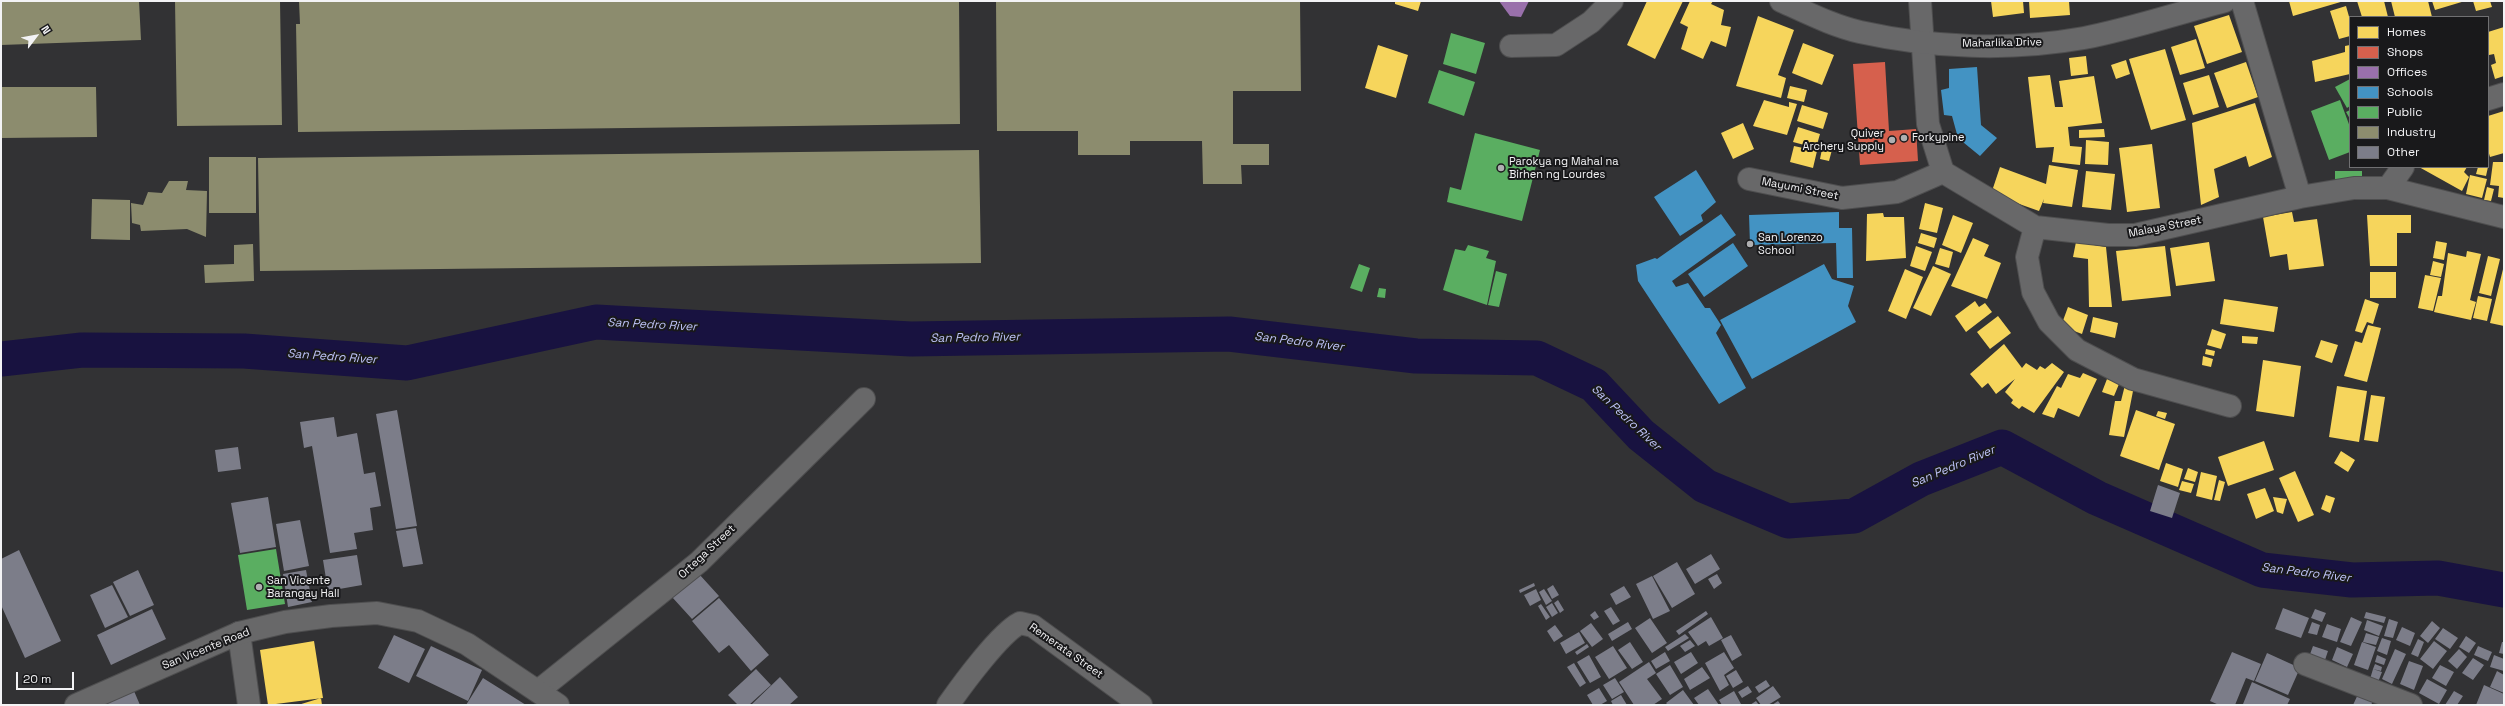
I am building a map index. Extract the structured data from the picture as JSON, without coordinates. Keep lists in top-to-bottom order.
{
  "streets": {
    "street": [
      "Maharlika Drive",
      "Mayumi Street",
      "Malaya Street",
      "Ortega Street",
      "San Vicente Road",
      "Remerata Street"
    ]
  },
  "crossings": [
    ["Mayumi Street", "Malaya Street"],
    ["Ortega Street", "San Vicente Road"]
  ],
  "water": ["San Pedro River"],
  "places": [
    "Forkypine",
    "Quiver Archery Supply",
    "Parokya ng Mahal na Birhen ng Lourdes",
    "San Lorenzo School",
    "San Vicente Barangay Hall"
  ],
  "legend": [
    "Homes",
    "Shops",
    "Offices",
    "Schools",
    "Public",
    "Industry",
    "Other"
  ],
  "scale_bar": "20 m",
  "north": "top right"
}
